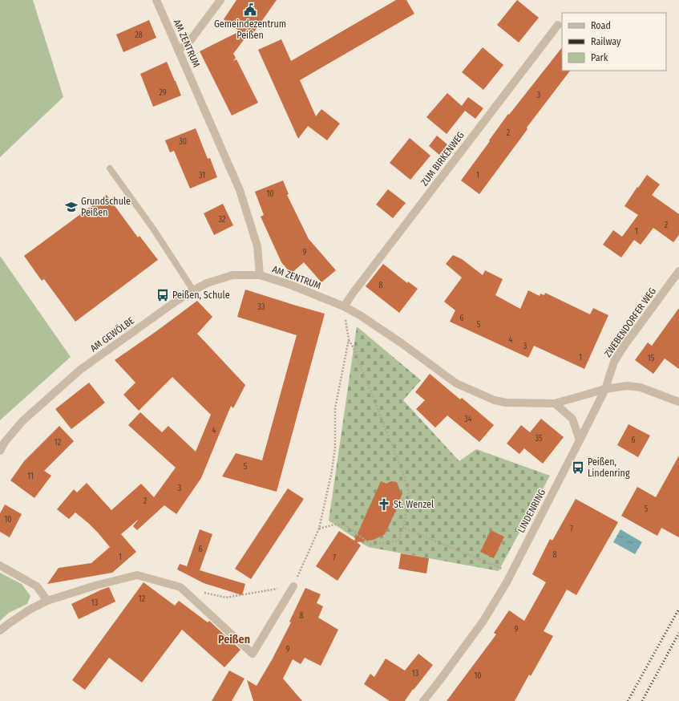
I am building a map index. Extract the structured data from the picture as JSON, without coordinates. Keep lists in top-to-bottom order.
{
  "streets": {
    "street": [
      "AM ZENTRUM",
      "ZUM BIRKENWEG",
      "ZWEBENDORFER WEG",
      "AM GEWÖLBE",
      "LINDENRING"
    ]
  },
  "crossings": [
    ["AM ZENTRUM", "ZUM BIRKENWEG"],
    ["AM ZENTRUM", "ZWEBENDORFER WEG"],
    ["AM ZENTRUM", "AM GEWÖLBE"],
    ["AM ZENTRUM", "LINDENRING"],
    ["ZWEBENDORFER WEG", "LINDENRING"]
  ],
  "districts": ["Peißen"],
  "places": {
    "public building": ["Gemeindezentrum Peißen"],
    "school or university": ["Grundschule Peißen"],
    "bus stop": ["Peißen, Schule", "Peißen, Lindenring"],
    "church": ["St. Wenzel"]
  },
  "house_numbers": [
    "28",
    "29",
    "3",
    "2",
    "30",
    "31",
    "1",
    "10",
    "32",
    "2",
    "1",
    "9",
    "8",
    "33",
    "6",
    "5",
    "4",
    "3",
    "1",
    "15",
    "34",
    "4",
    "35",
    "6",
    "12",
    "5",
    "11",
    "3",
    "2",
    "5",
    "10",
    "7",
    "6",
    "8",
    "1",
    "7",
    "12",
    "13",
    "8",
    "9",
    "9",
    "13",
    "10"
  ],
  "legend": ["Road", "Railway", "Park"]
}
